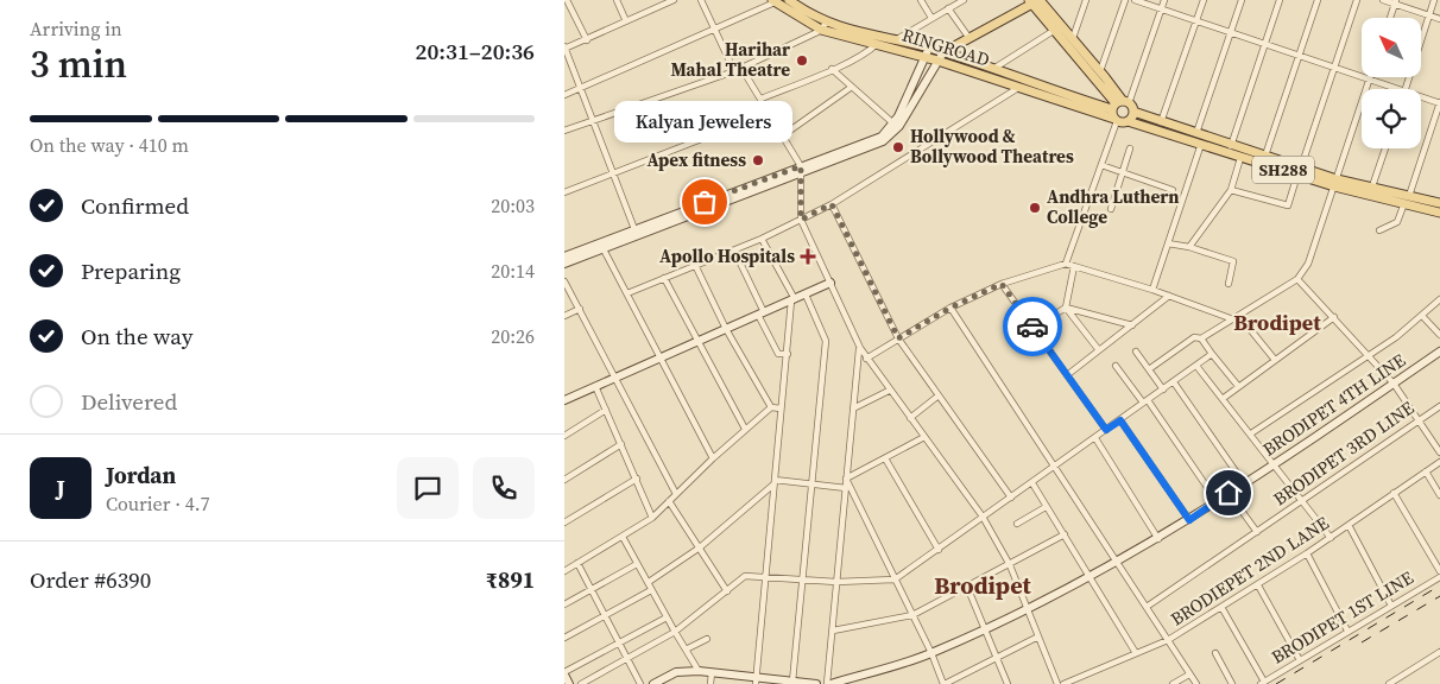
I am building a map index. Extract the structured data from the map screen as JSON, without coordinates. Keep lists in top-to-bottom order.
{
  "streets": {
    "main road": ["RINGROAD", "SH288"],
    "street": [
      "BRODIPET 4TH LINE",
      "BRODIPET 3RD LINE",
      "BRODIEPET 2ND LANE",
      "BRODIPET 1ST LINE"
    ]
  },
  "crossings": [
    ["RINGROAD", "SH288"]
  ],
  "districts": ["Brodipet", "Brodipet"],
  "places": {
    "other": [
      "Harihar Mahal Theatre",
      "Hollywood & Bollywood Theatres",
      "Apex fitness",
      "Kalyan Jewelers",
      "Andhra Luthern College"
    ],
    "health": ["Apollo Hospitals"]
  },
  "north": "top left",
  "page": {
    "heading": ["3 min", "Arriving in", "20:31–20:36"],
    "panel": [
      "Jordan",
      "Courier · 4.7",
      "Order #6390",
      "₹891"
    ],
    "bar": "On the way · 410 m",
    "bubble": "Kalyan Jewelers",
    "list": [
      ["Confirmed", "20:03"],
      ["Preparing", "20:14"],
      ["On the way", "20:26"],
      "Delivered"
    ],
    "round": "J"
  }
}
